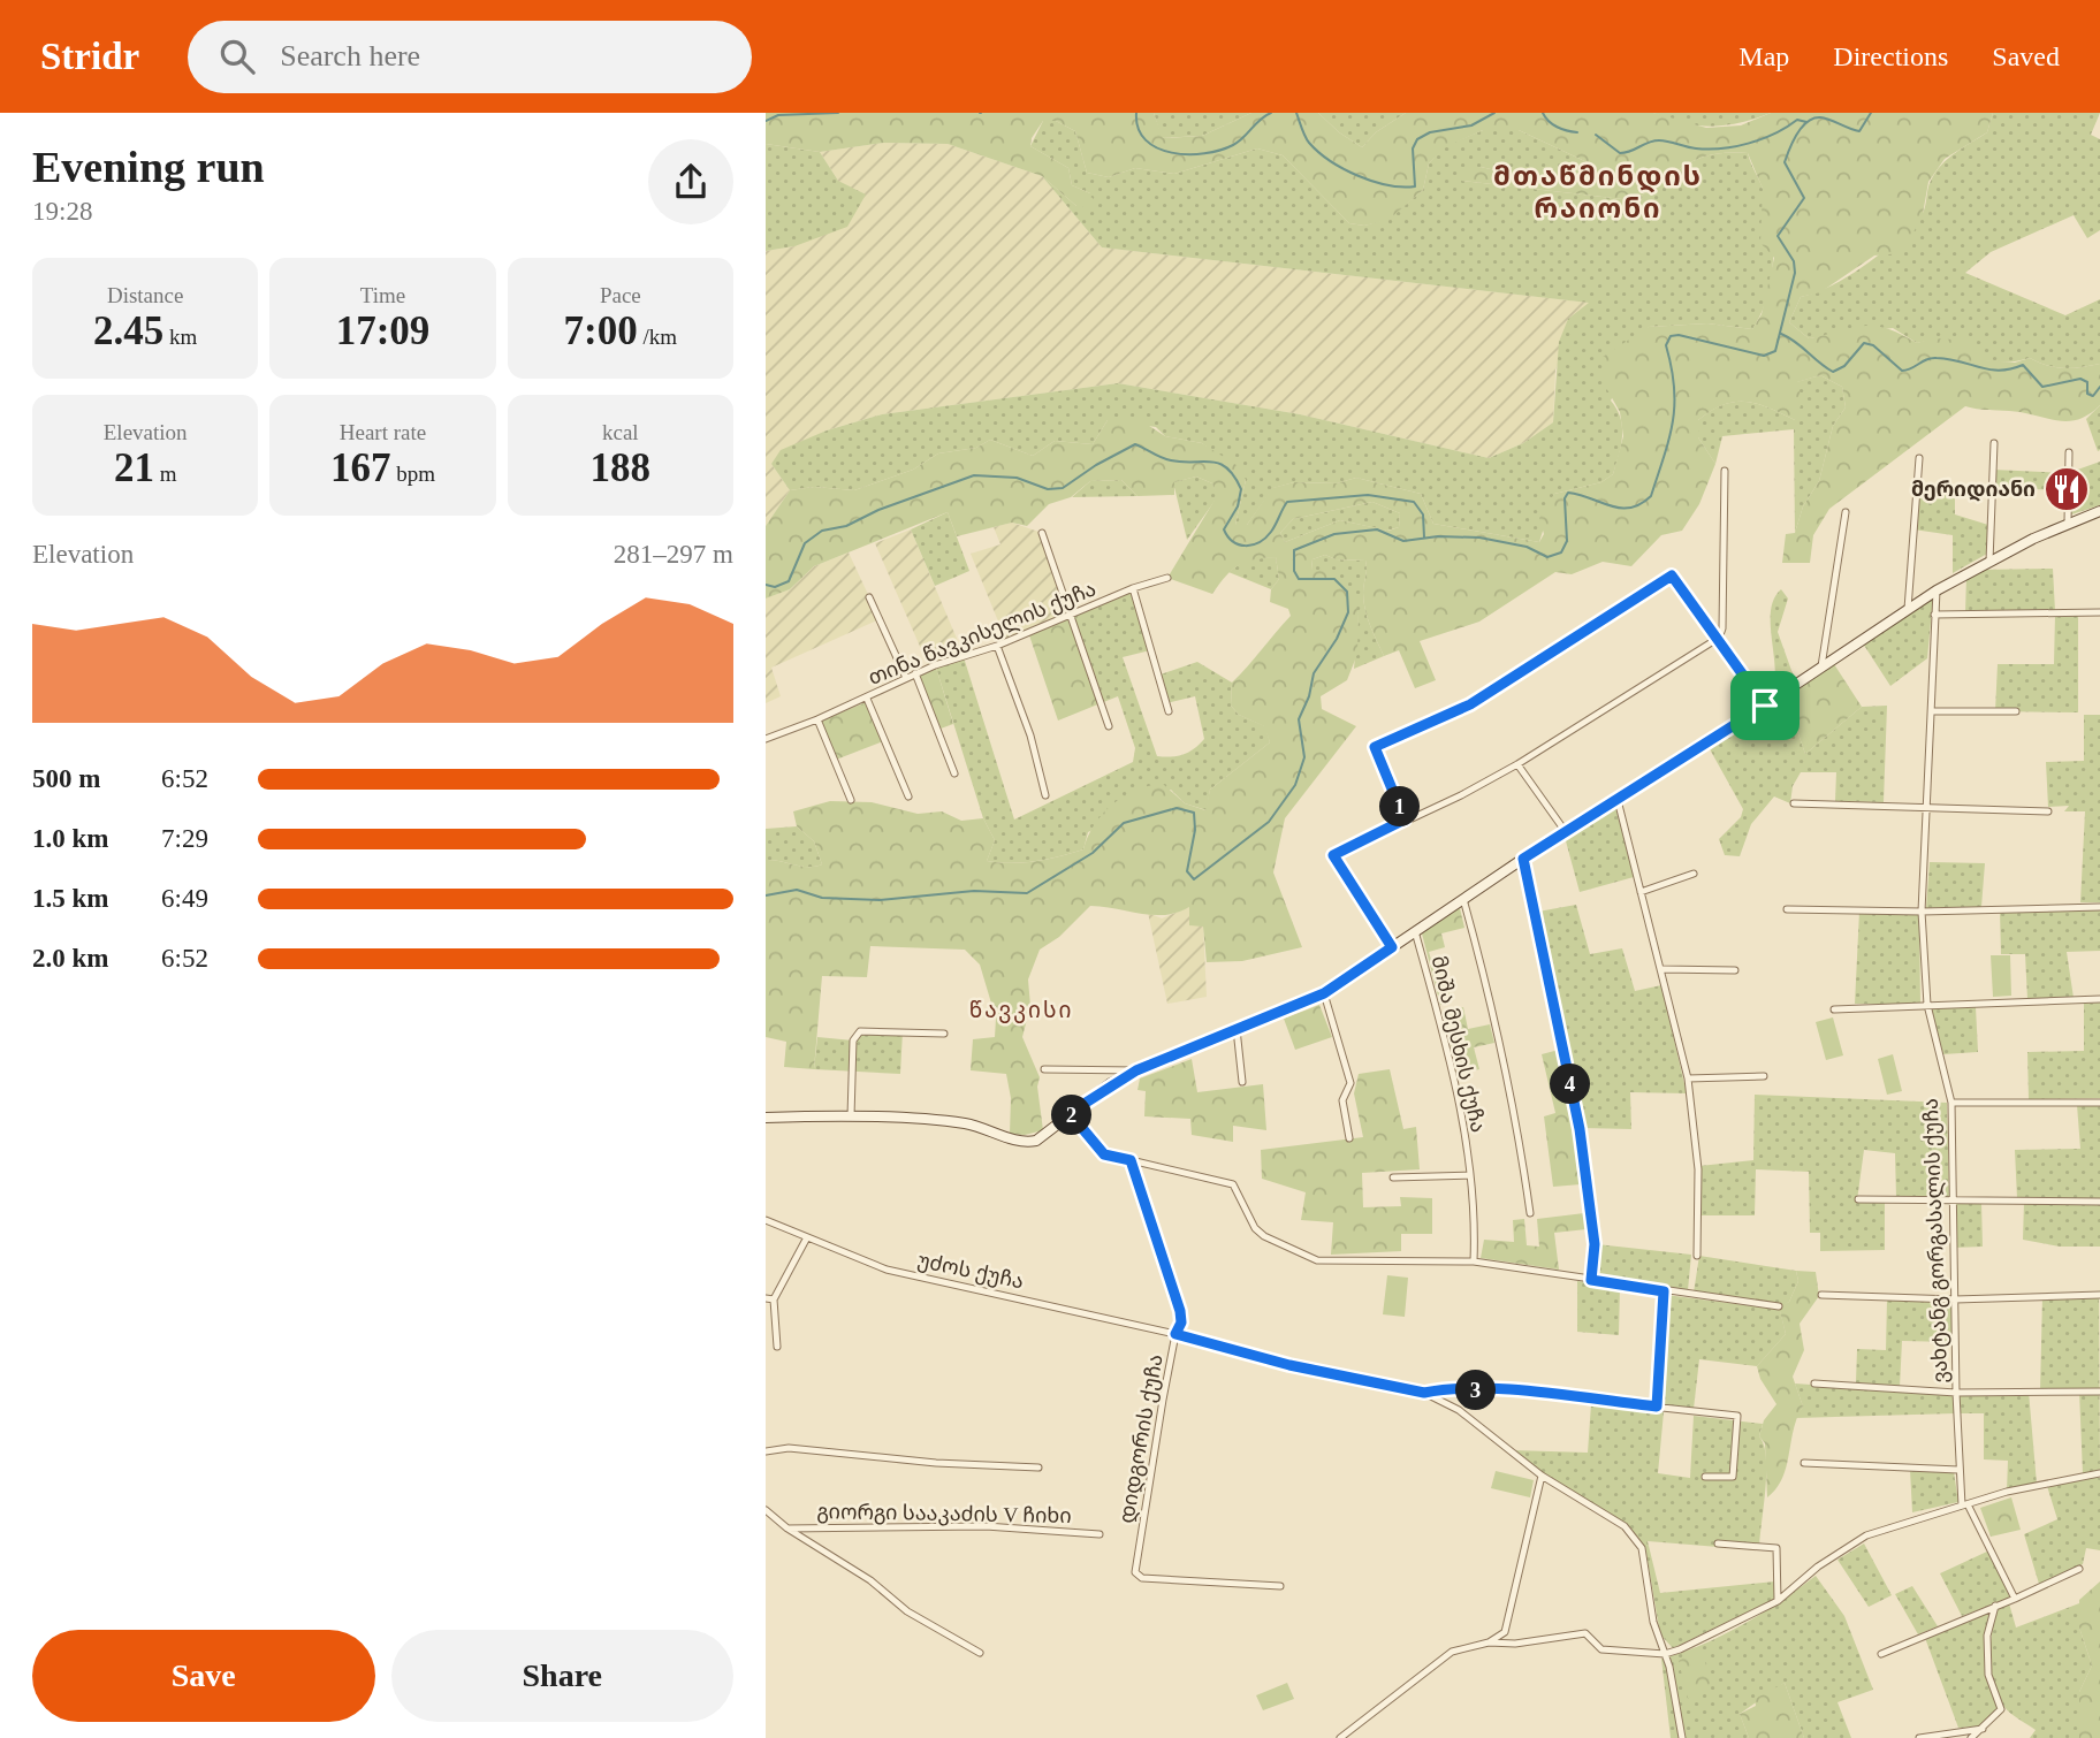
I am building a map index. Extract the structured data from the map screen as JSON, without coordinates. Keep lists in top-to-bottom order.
{
  "streets": {
    "street": [
      "თინა წავკისელის ქუჩა",
      "მიშა მესხის ქუჩა",
      "ვახტანგ გორგასალის ქუჩა",
      "უძოს ქუჩა",
      "დიდგორის ქუჩა",
      "გიორგი სააკაძის V ჩიხი"
    ]
  },
  "crossings": [
    ["უძოს ქუჩა", "დიდგორის ქუჩა"]
  ],
  "districts": ["მთაწმინდის რაიონი", "წავკისი"],
  "places": {
    "restaurant": ["მერიდიანი"]
  },
  "page": {
    "header": "Stridr",
    "search": "Search here",
    "nav": ["Map", "Directions", "Saved"],
    "heading": ["Evening run", "19:28"],
    "stats": [
      ["Distance", "2.45 km"],
      ["Time", "17:09"],
      ["Pace", "7:00 /km"],
      ["Elevation", "21 m"],
      ["Heart rate", "167 bpm"],
      ["kcal", "188"]
    ],
    "chart": ["Elevation", "281–297 m"],
    "list": [
      {
        "name": "500 m",
        "note": "6:52"
      },
      {
        "name": "1.0 km",
        "note": "7:29"
      },
      {
        "name": "1.5 km",
        "note": "6:49"
      },
      {
        "name": "2.0 km",
        "note": "6:52"
      }
    ],
    "pins": [
      "1",
      "4",
      "2",
      "3"
    ],
    "buttons": ["Save", "Share"]
  }
}
